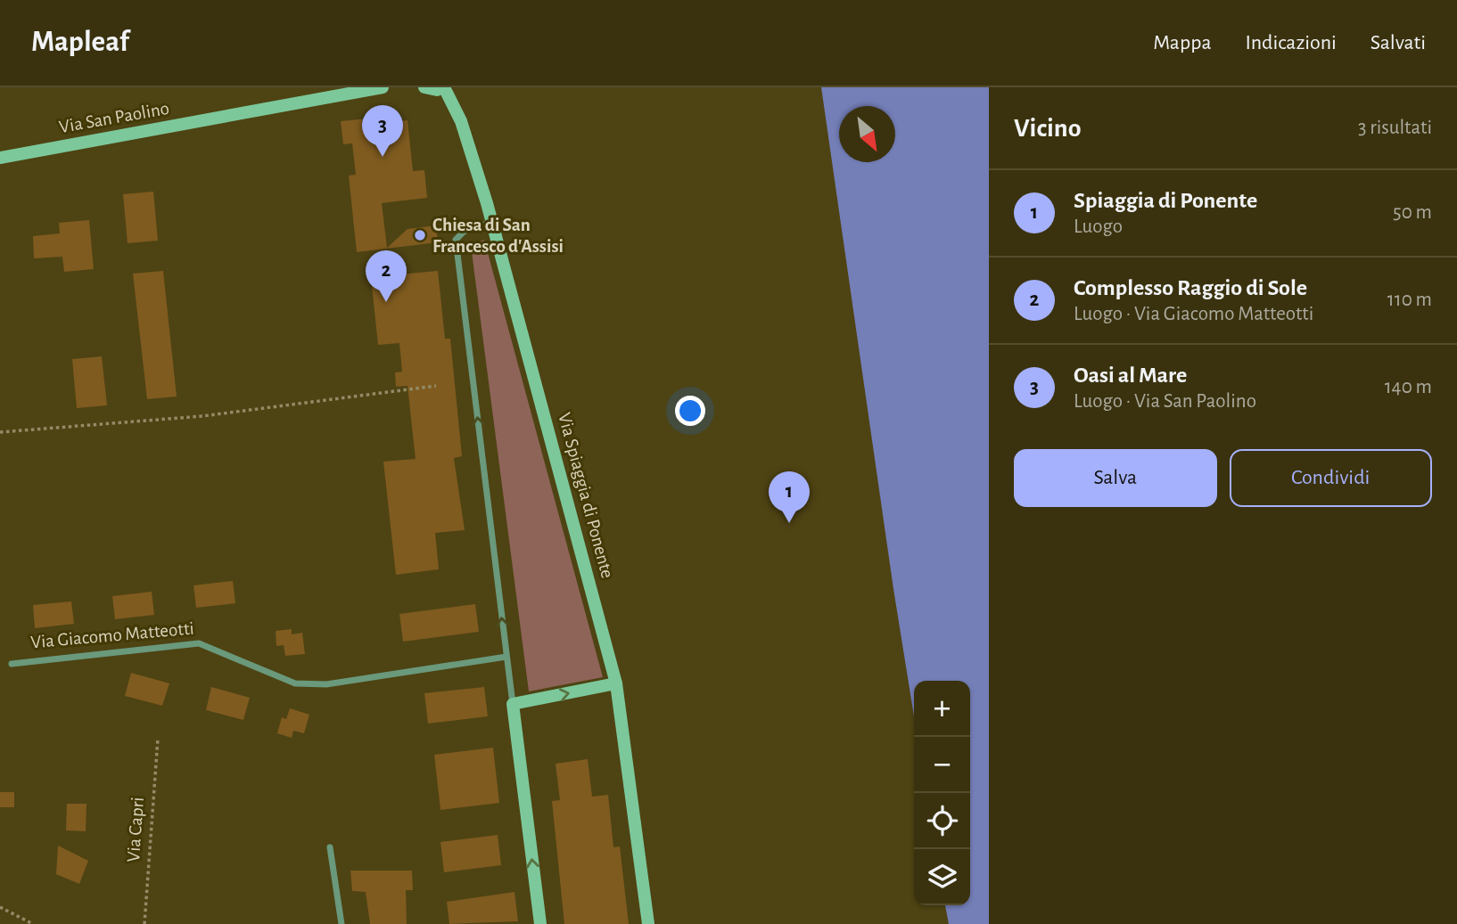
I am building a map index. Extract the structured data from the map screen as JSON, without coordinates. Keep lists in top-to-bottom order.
{
  "streets": {
    "street": ["Via San Paolino", "Via Spiaggia di Ponente", "Via Giacomo Matteotti"],
    "path": ["Via Capri"]
  },
  "places": ["Chiesa di San Francesco d'Assisi"],
  "north": "bottom right",
  "page": {
    "header": "Mapleaf",
    "nav": ["Mappa", "Indicazioni", "Salvati"],
    "heading": ["Vicino", "3 risultati"],
    "pins": ["3", "2", "1"],
    "list": [
      {
        "mark": "1",
        "name": "Spiaggia di Ponente",
        "note": "Luogo",
        "value": "50 m"
      },
      {
        "mark": "2",
        "name": "Complesso Raggio di Sole",
        "note": "Luogo · Via Giacomo Matteotti",
        "value": "110 m"
      },
      {
        "mark": "3",
        "name": "Oasi al Mare",
        "note": "Luogo · Via San Paolino",
        "value": "140 m"
      }
    ],
    "buttons": ["Salva", "Condividi"],
    "map_buttons": ["+", "−"]
  }
}
